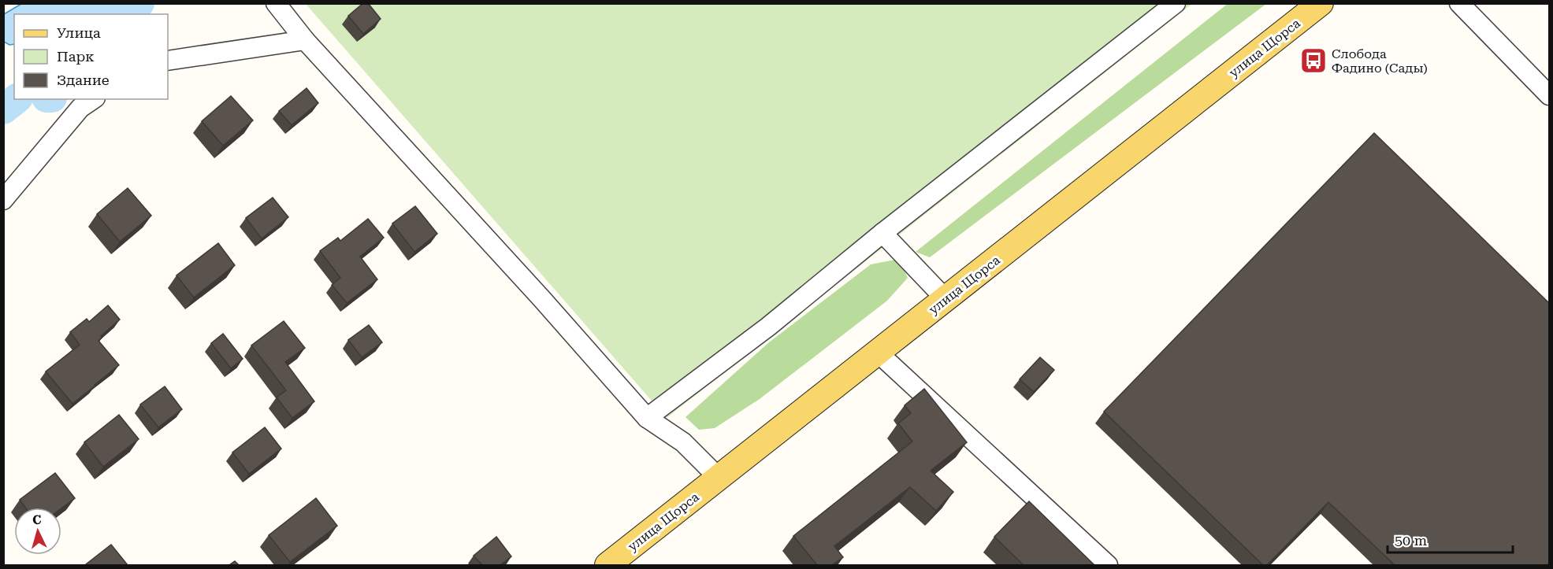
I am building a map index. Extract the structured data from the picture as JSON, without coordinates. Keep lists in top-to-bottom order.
{
  "streets": {
    "main road": ["улица Щорса"]
  },
  "places": {
    "bus stop": ["Слобода Фадино (Сады)"]
  },
  "legend": ["Улица", "Парк", "Здание"],
  "scale_bar": "50 m",
  "north": "top"
}
